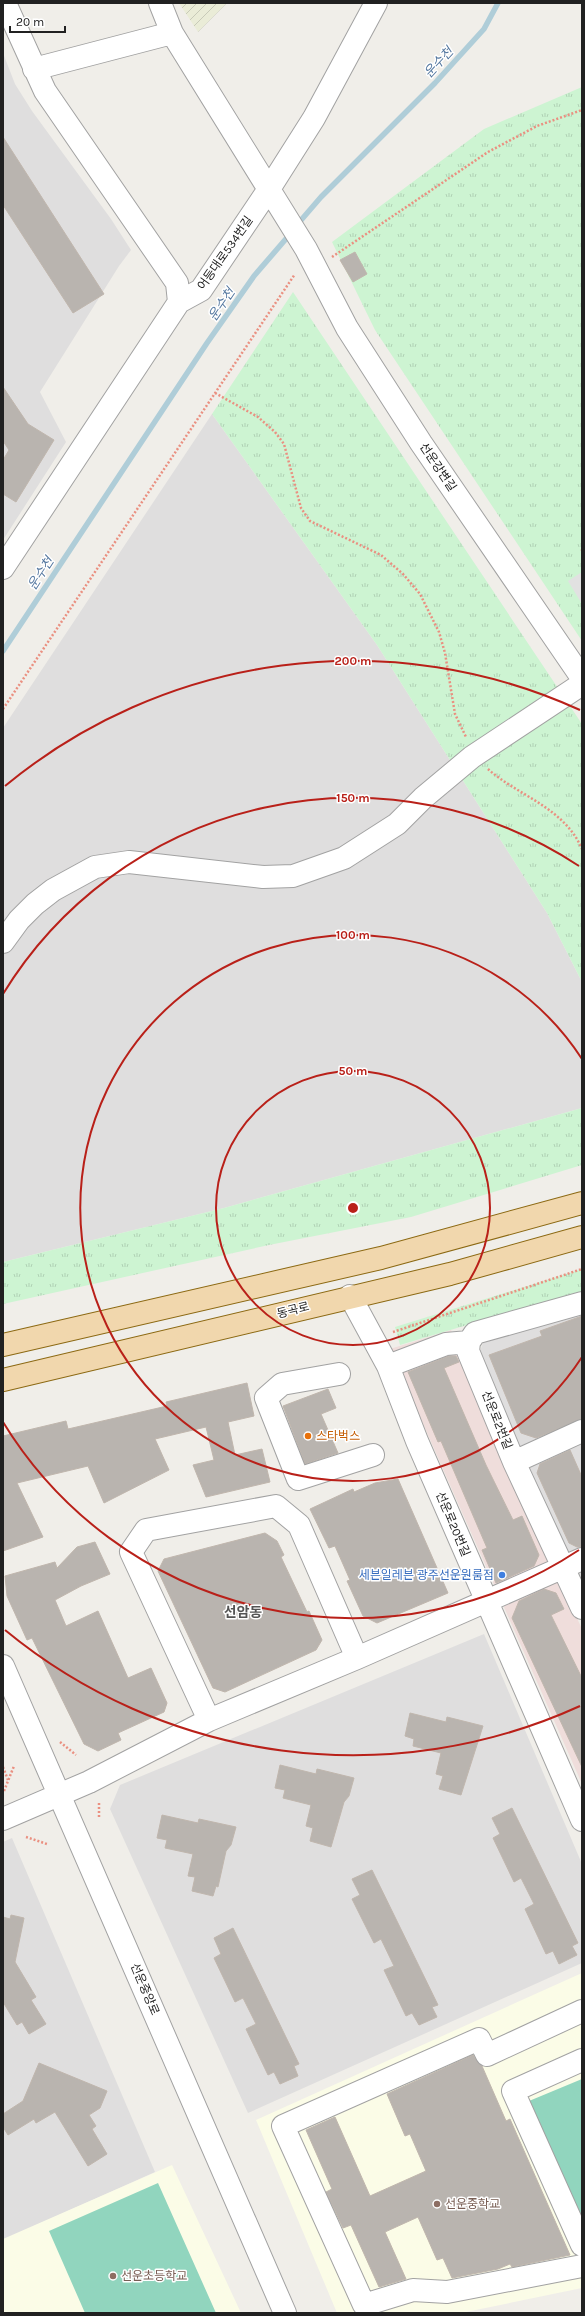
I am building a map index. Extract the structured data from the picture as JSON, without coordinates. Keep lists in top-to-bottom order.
{
  "streets": {
    "main road": ["동곡로"],
    "street": [
      "어등대로534번길",
      "선운강변길",
      "선운로2번길",
      "선운로20번길",
      "선운중앙로"
    ]
  },
  "crossings": [
    ["어등대로534번길", "선운강변길"],
    ["동곡로", "선운로20번길"]
  ],
  "districts": ["선암동"],
  "water": ["운수천"],
  "places": [
    "스타벅스",
    "세븐일레븐 광주선운원룸점",
    "선운중학교",
    "선운초등학교"
  ],
  "scale_bar": "20 m",
  "rings": [
    "200 m",
    "150 m",
    "100 m",
    "50 m"
  ]
}
